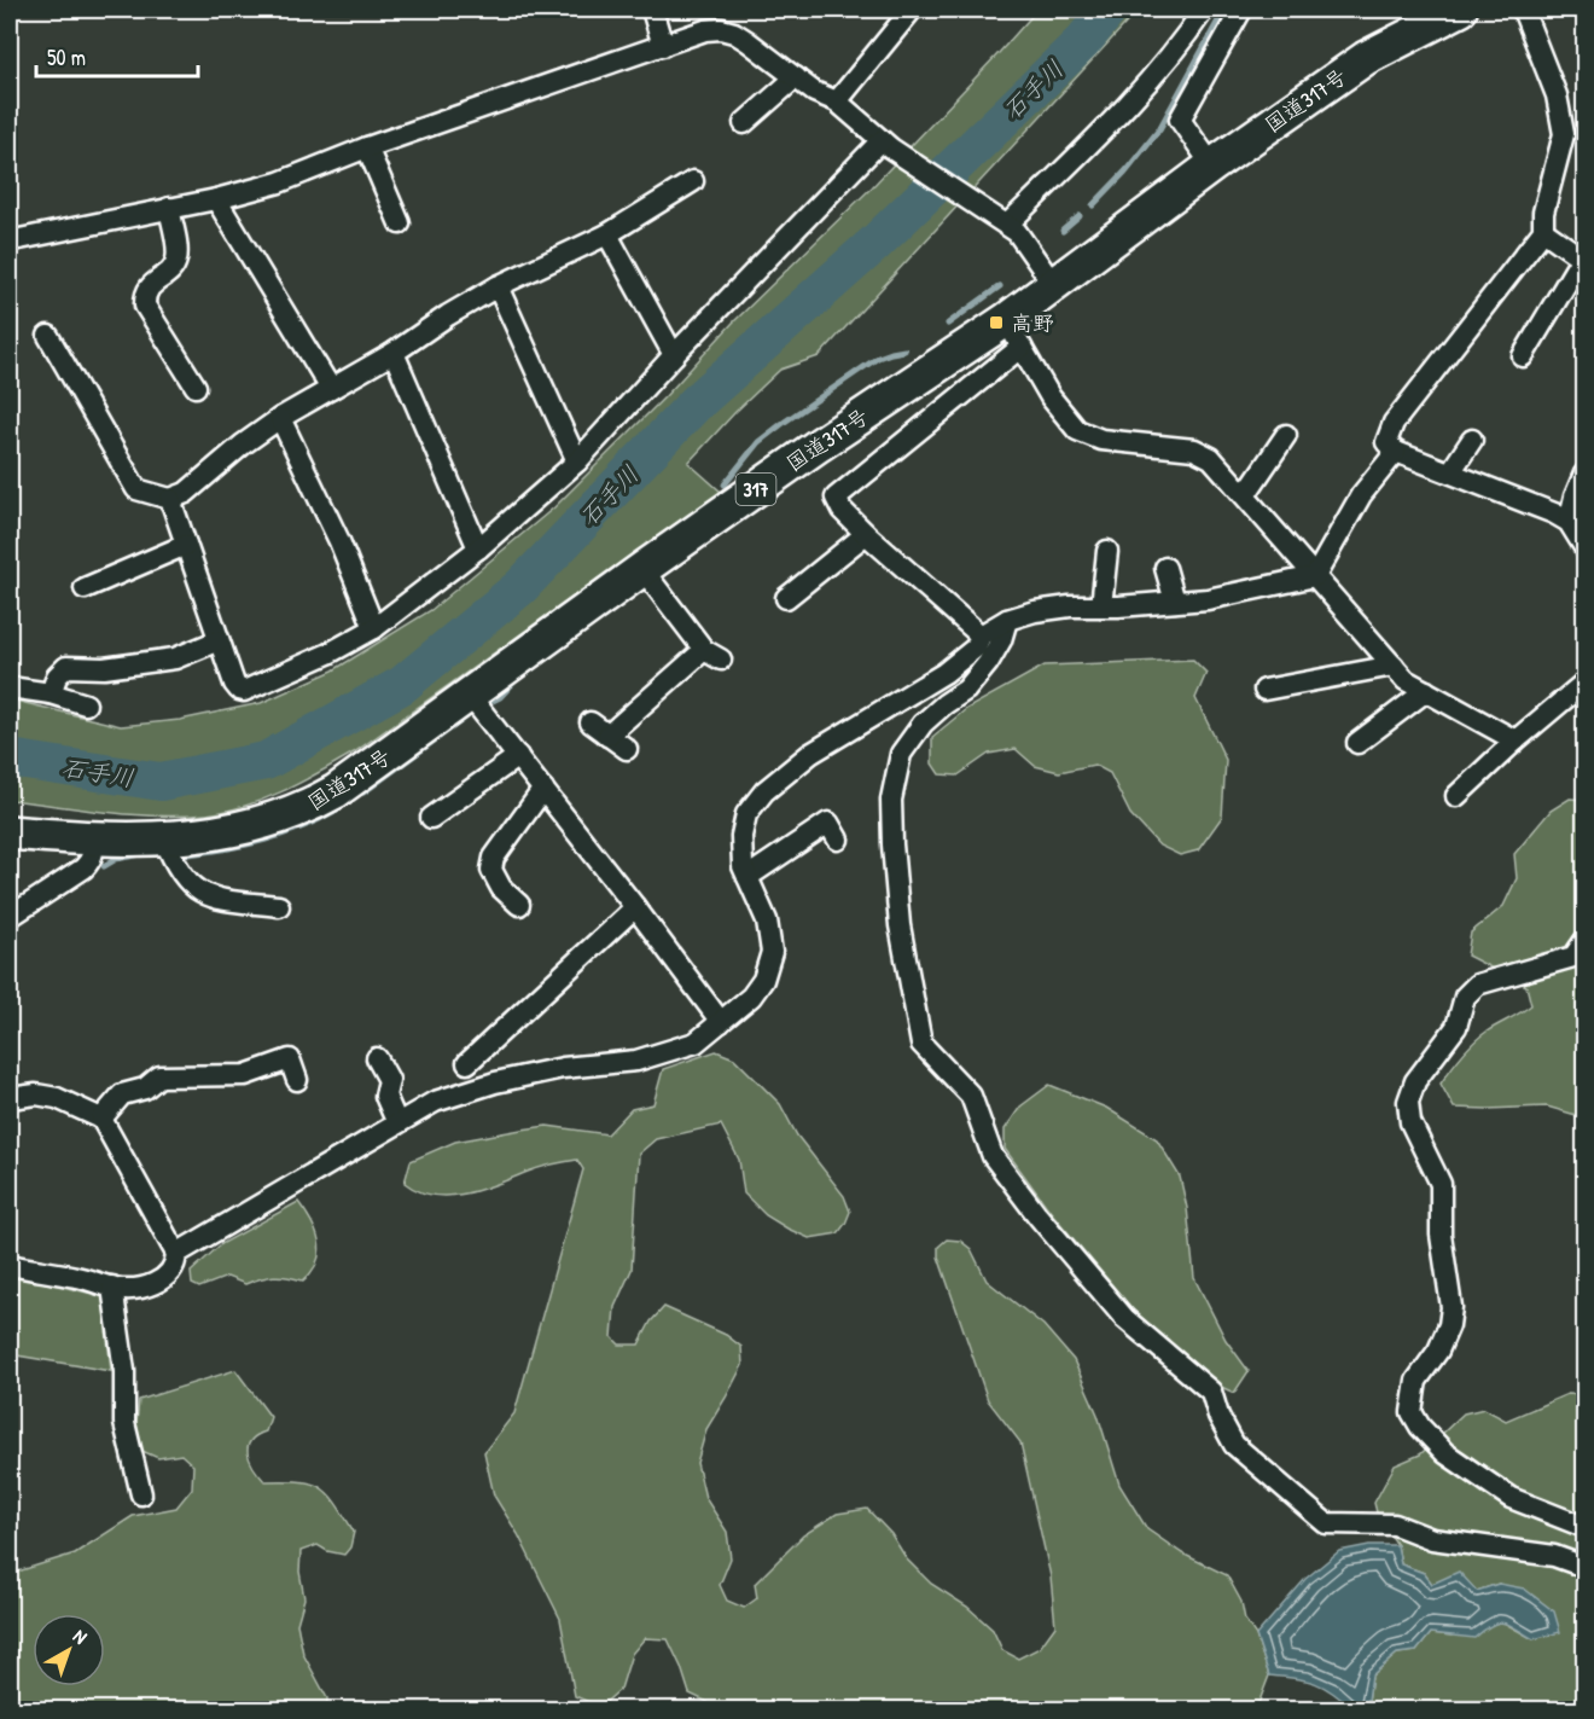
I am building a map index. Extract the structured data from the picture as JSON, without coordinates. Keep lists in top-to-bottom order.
{
  "streets": {
    "highway": ["国道317号", "317"]
  },
  "water": ["石手川"],
  "places": {
    "transit": ["高野"]
  },
  "scale_bar": "50 m",
  "north": "top right"
}
